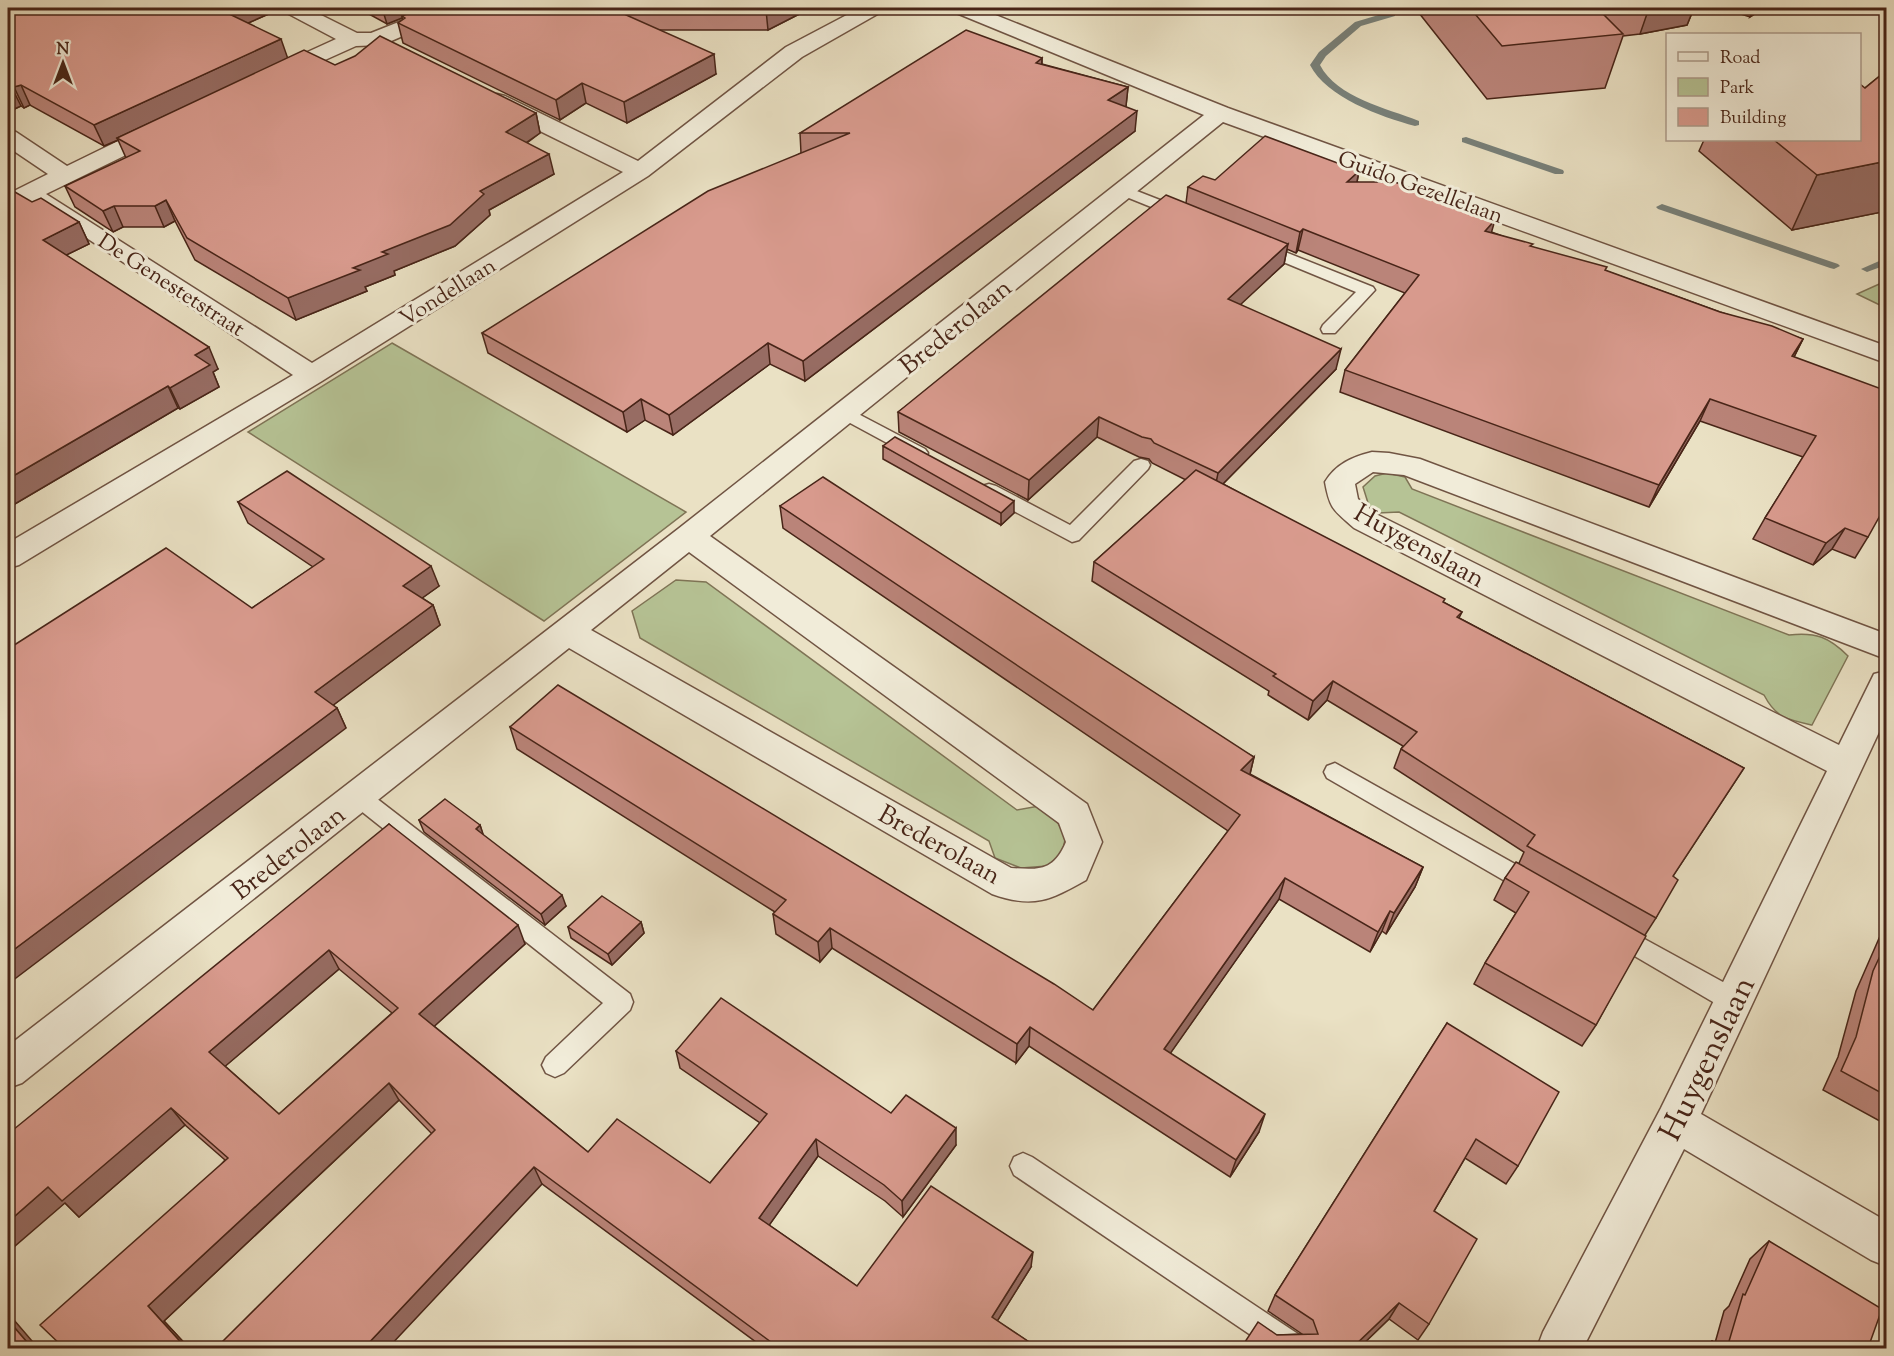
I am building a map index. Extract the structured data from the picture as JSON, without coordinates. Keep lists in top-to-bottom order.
{
  "streets": {
    "street": [
      "Guido Gezellelaan",
      "De Genestetstraat",
      "Vondellaan",
      "Brederolaan",
      "Huygenslaan"
    ]
  },
  "crossings": [
    ["Guido Gezellelaan", "Brederolaan"],
    ["De Genestetstraat", "Vondellaan"]
  ],
  "legend": ["Road", "Park", "Building"],
  "north": "top"
}
